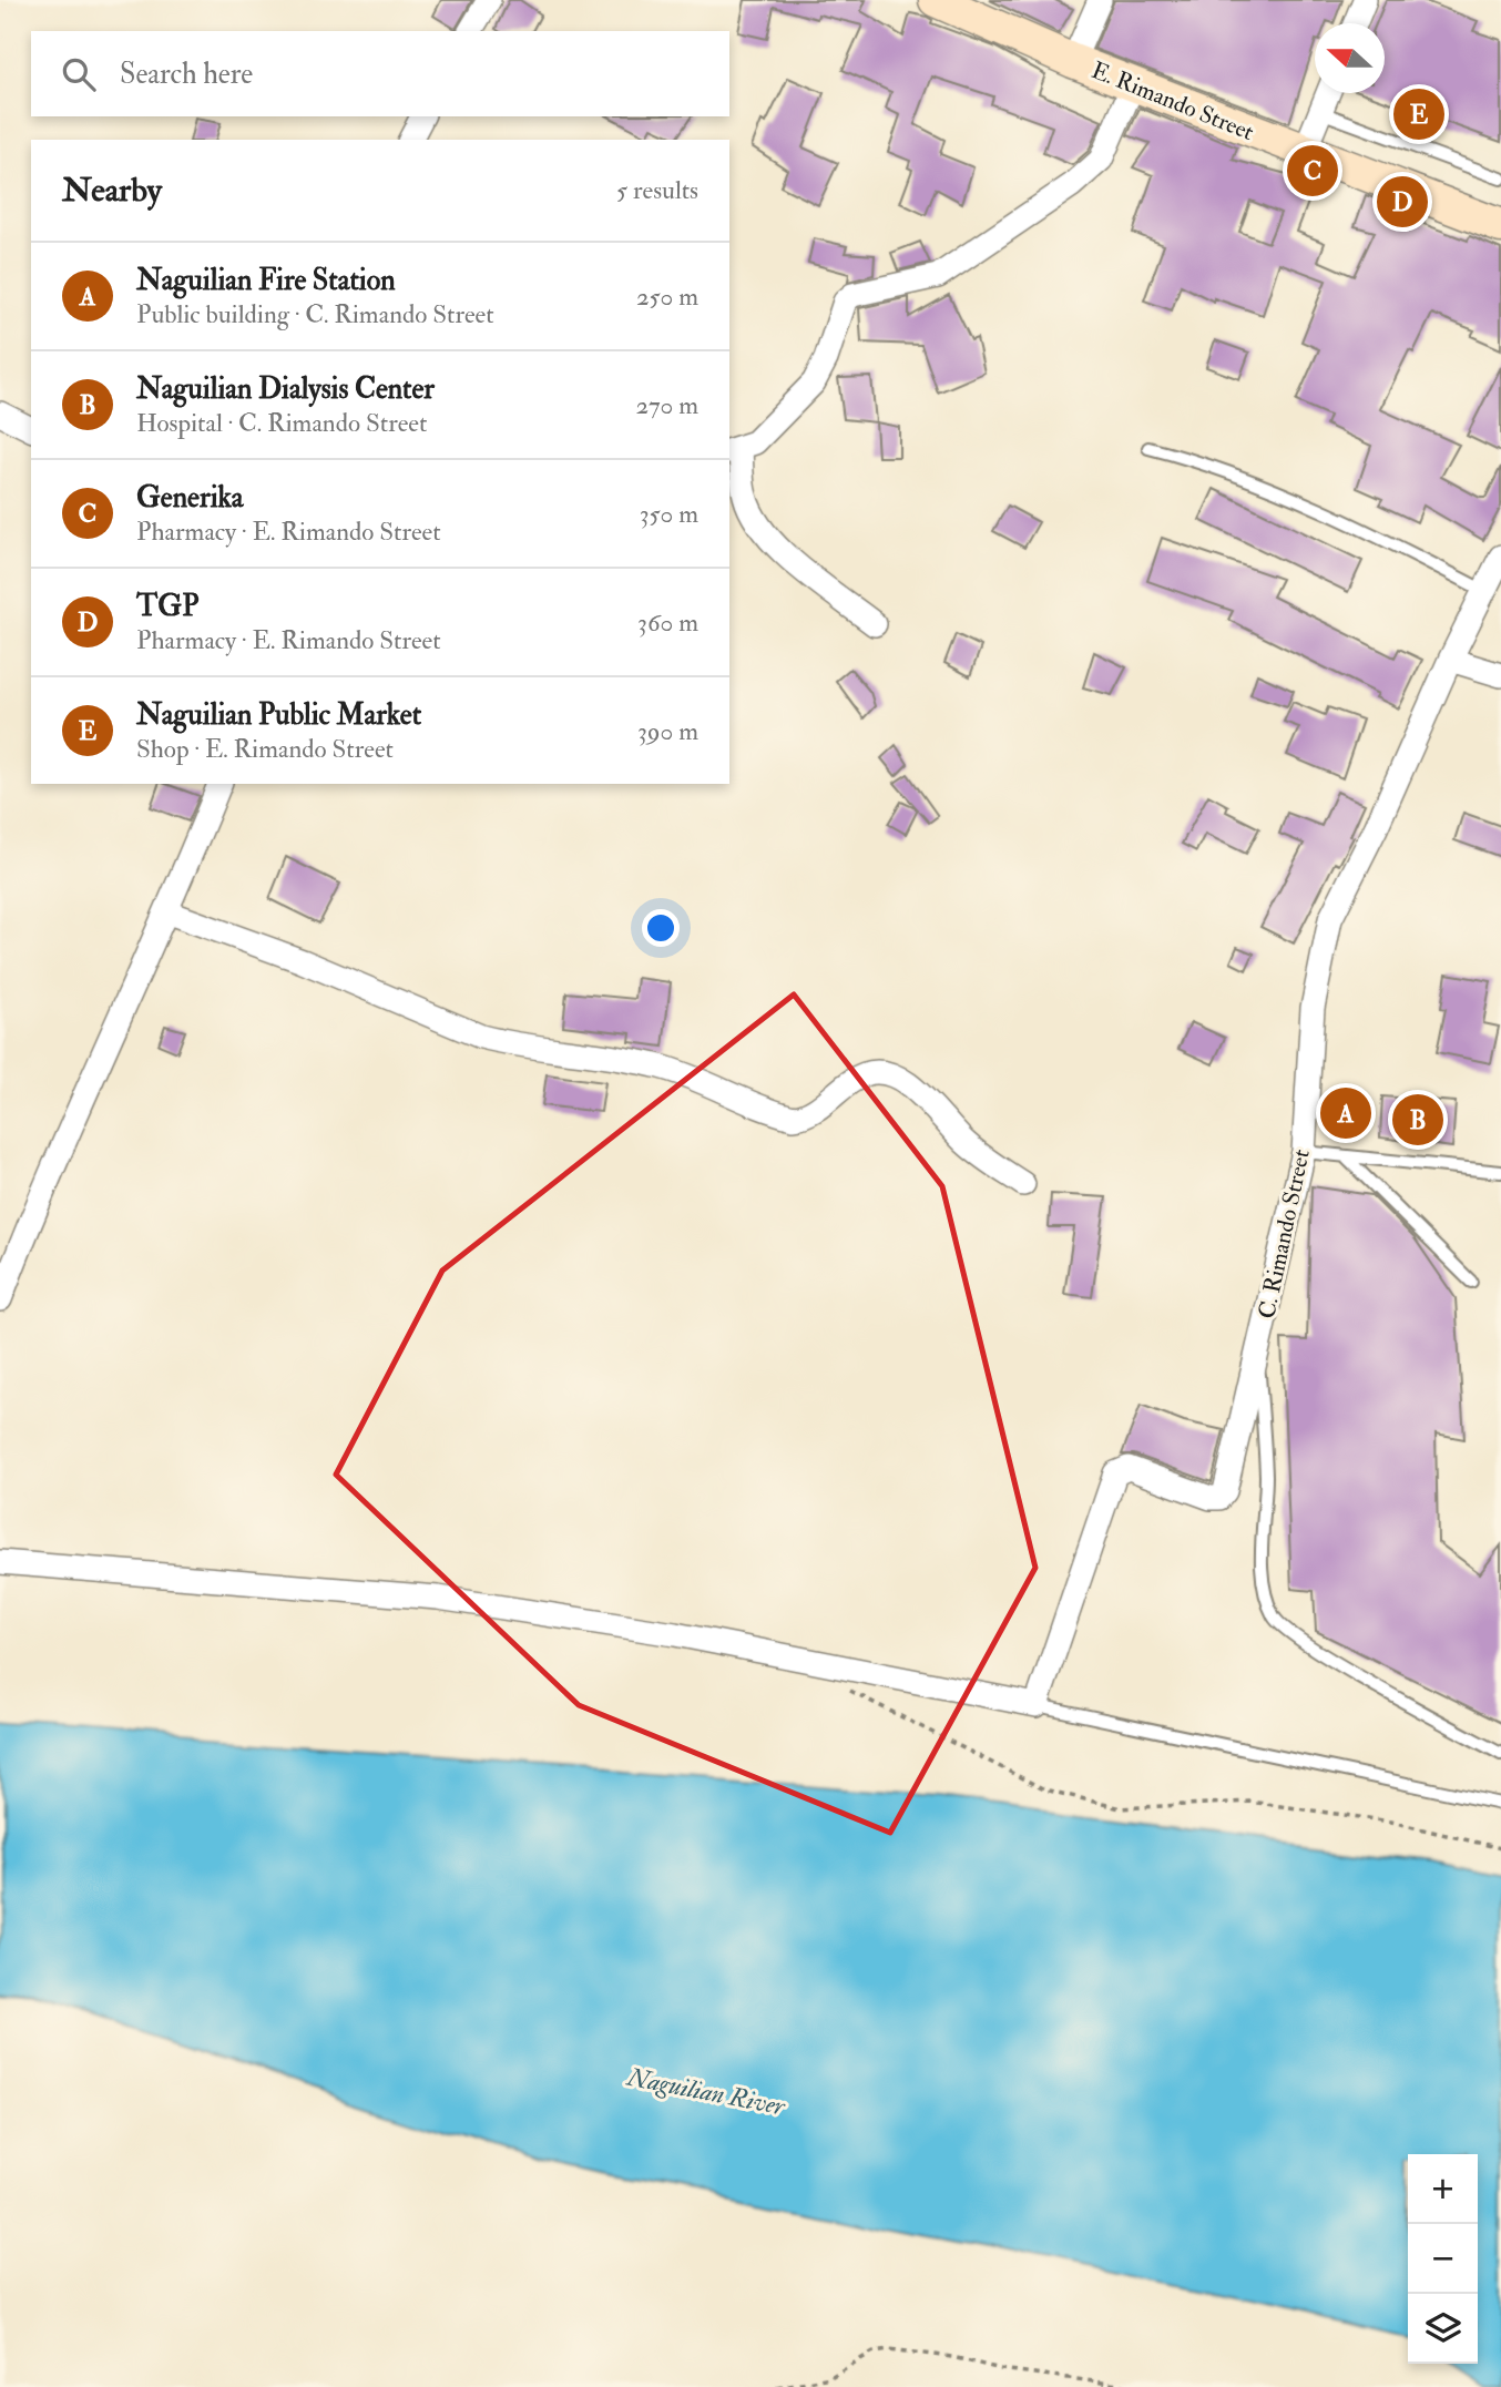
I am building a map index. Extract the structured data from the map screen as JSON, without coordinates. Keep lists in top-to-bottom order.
{
  "streets": {
    "street": ["E. Rimando Street", "C. Rimando Street"]
  },
  "water": ["Naguilian River"],
  "north": "left",
  "page": {
    "search": "Search here",
    "pins": [
      "E",
      "C",
      "D",
      "A",
      "B"
    ],
    "heading": ["Nearby", "5 results"],
    "list": [
      {
        "mark": "A",
        "name": "Naguilian Fire Station",
        "note": "Public building · C. Rimando Street",
        "value": "250 m"
      },
      {
        "mark": "B",
        "name": "Naguilian Dialysis Center",
        "note": "Hospital · C. Rimando Street",
        "value": "270 m"
      },
      {
        "mark": "C",
        "name": "Generika",
        "note": "Pharmacy · E. Rimando Street",
        "value": "350 m"
      },
      {
        "mark": "D",
        "name": "TGP",
        "note": "Pharmacy · E. Rimando Street",
        "value": "360 m"
      },
      {
        "mark": "E",
        "name": "Naguilian Public Market",
        "note": "Shop · E. Rimando Street",
        "value": "390 m"
      }
    ],
    "map_buttons": ["+", "−"]
  }
}
